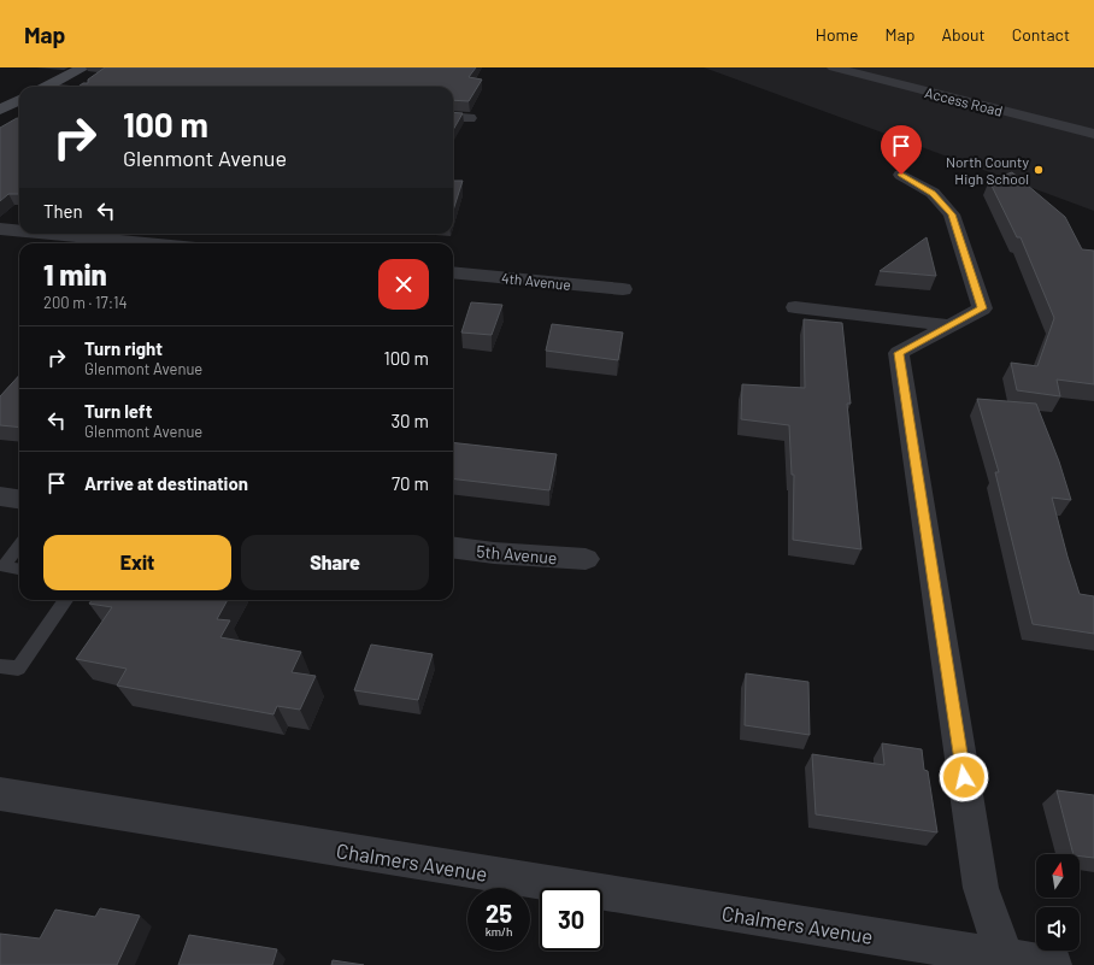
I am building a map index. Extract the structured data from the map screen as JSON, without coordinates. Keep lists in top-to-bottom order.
{
  "streets": {
    "street": [
      "Access Road",
      "4th Avenue",
      "5th Avenue",
      "Chalmers Avenue"
    ]
  },
  "places": ["North County High School"],
  "north": "top",
  "page": {
    "header": "Map",
    "nav": [
      "Home",
      "Map",
      "About",
      "Contact"
    ],
    "turn": ["100 m", "Glenmont Avenue"],
    "then": "Then",
    "heading": ["1 min", "200 m · 17:14"],
    "list": [
      {
        "name": "Turn right",
        "note": "Glenmont Avenue",
        "value": "100 m"
      },
      {
        "name": "Turn left",
        "note": "Glenmont Avenue",
        "value": "30 m"
      },
      {
        "name": "Arrive at destination",
        "value": "70 m"
      }
    ],
    "buttons": ["Exit", "Share"],
    "speed": "25 km/h",
    "limit": "30"
  }
}
